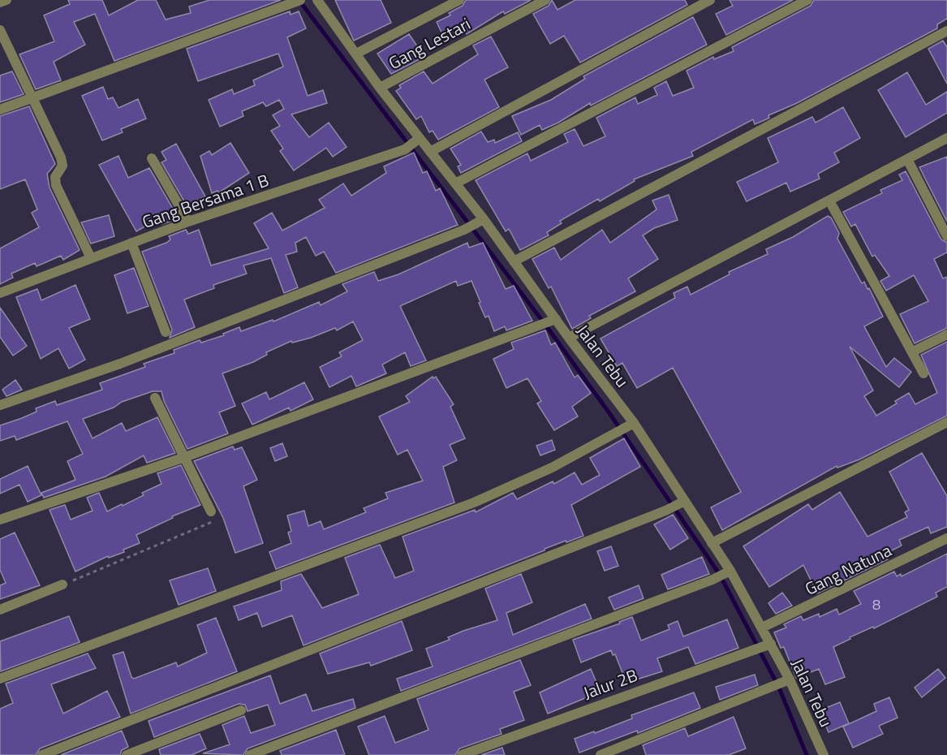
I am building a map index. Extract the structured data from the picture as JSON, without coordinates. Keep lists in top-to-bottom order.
{
  "streets": {
    "street": [
      "Gang Lestari",
      "Gang Bersama 1 B",
      "Jalan Tebu",
      "Gang Natuna",
      "Jalur 2B"
    ]
  },
  "crossings": [
    ["Gang Lestari", "Jalan Tebu"],
    ["Gang Bersama 1 B", "Jalan Tebu"],
    ["Jalan Tebu", "Gang Natuna"],
    ["Jalan Tebu", "Jalur 2B"]
  ],
  "house_numbers": ["8"]
}
